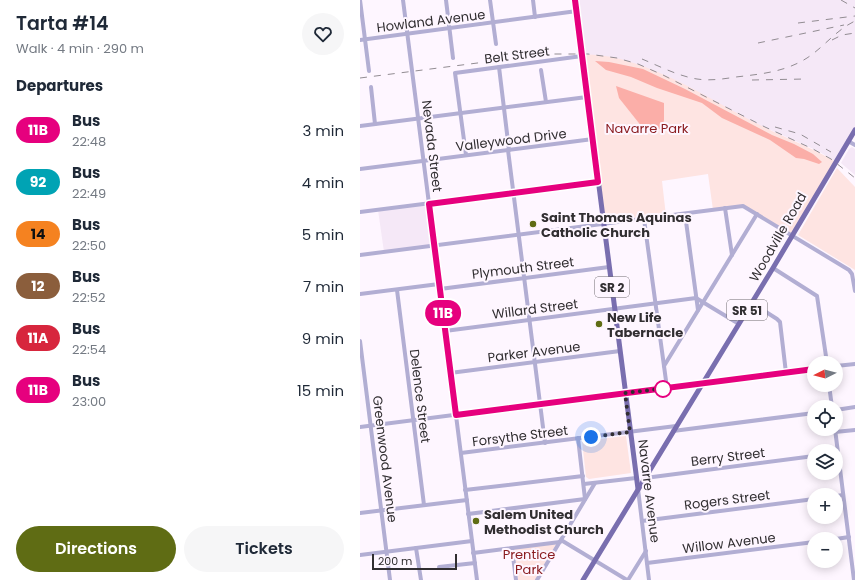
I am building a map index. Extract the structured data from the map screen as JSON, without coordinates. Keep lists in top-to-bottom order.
{
  "streets": {
    "main road": [
      "Woodville Road",
      "SR 2",
      "SR 51",
      "Navarre Avenue"
    ],
    "street": [
      "Howland Avenue",
      "Belt Street",
      "Valleywood Drive",
      "Nevada Street",
      "Plymouth Street",
      "Willard Street",
      "Parker Avenue",
      "Delence Street",
      "Forsythe Street",
      "Berry Street",
      "Greenwood Avenue",
      "Rogers Street",
      "Willow Avenue"
    ]
  },
  "crossings": [
    ["Howland Avenue", "Nevada Street"],
    ["Howland Avenue", "Navarre Avenue"],
    ["Belt Street", "Navarre Avenue"],
    ["Valleywood Drive", "Nevada Street"],
    ["Valleywood Drive", "Navarre Avenue"],
    ["Nevada Street", "Plymouth Street"],
    ["Nevada Street", "Willard Street"],
    ["Nevada Street", "Parker Avenue"],
    ["Nevada Street", "Forsythe Street"],
    ["Woodville Road", "Forsythe Street"],
    ["Woodville Road", "Berry Street"],
    ["Woodville Road", "Navarre Avenue"],
    ["Plymouth Street", "Delence Street"],
    ["Plymouth Street", "Navarre Avenue"],
    ["Willard Street", "Navarre Avenue"],
    ["Parker Avenue", "Navarre Avenue"],
    ["Forsythe Street", "Navarre Avenue"],
    ["Navarre Avenue", "Rogers Street"],
    ["Navarre Avenue", "Willow Avenue"]
  ],
  "parks": ["Navarre Park", "Prentice Park"],
  "places": ["Saint Thomas Aquinas Catholic Church", "New Life Tabernacle", "Salem United Methodist Church"],
  "lines": ["bus line 11B"],
  "scale_bar": "200 m",
  "north": "left",
  "page": {
    "heading": [
      ["Tarta #14", "Walk · 4 min · 290 m"],
      "Departures"
    ],
    "on_map": "11B",
    "list": [
      {
        "mark": "11B",
        "name": "Bus",
        "note": "22:48",
        "value": "3 min"
      },
      {
        "mark": "92",
        "name": "Bus",
        "note": "22:49",
        "value": "4 min"
      },
      {
        "mark": "14",
        "name": "Bus",
        "note": "22:50",
        "value": "5 min"
      },
      {
        "mark": "12",
        "name": "Bus",
        "note": "22:52",
        "value": "7 min"
      },
      {
        "mark": "11A",
        "name": "Bus",
        "note": "22:54",
        "value": "9 min"
      },
      {
        "mark": "11B",
        "name": "Bus",
        "note": "23:00",
        "value": "15 min"
      }
    ],
    "map_buttons": ["+", "−"],
    "buttons": ["Directions", "Tickets"],
    "scale": "200 m"
  }
}
